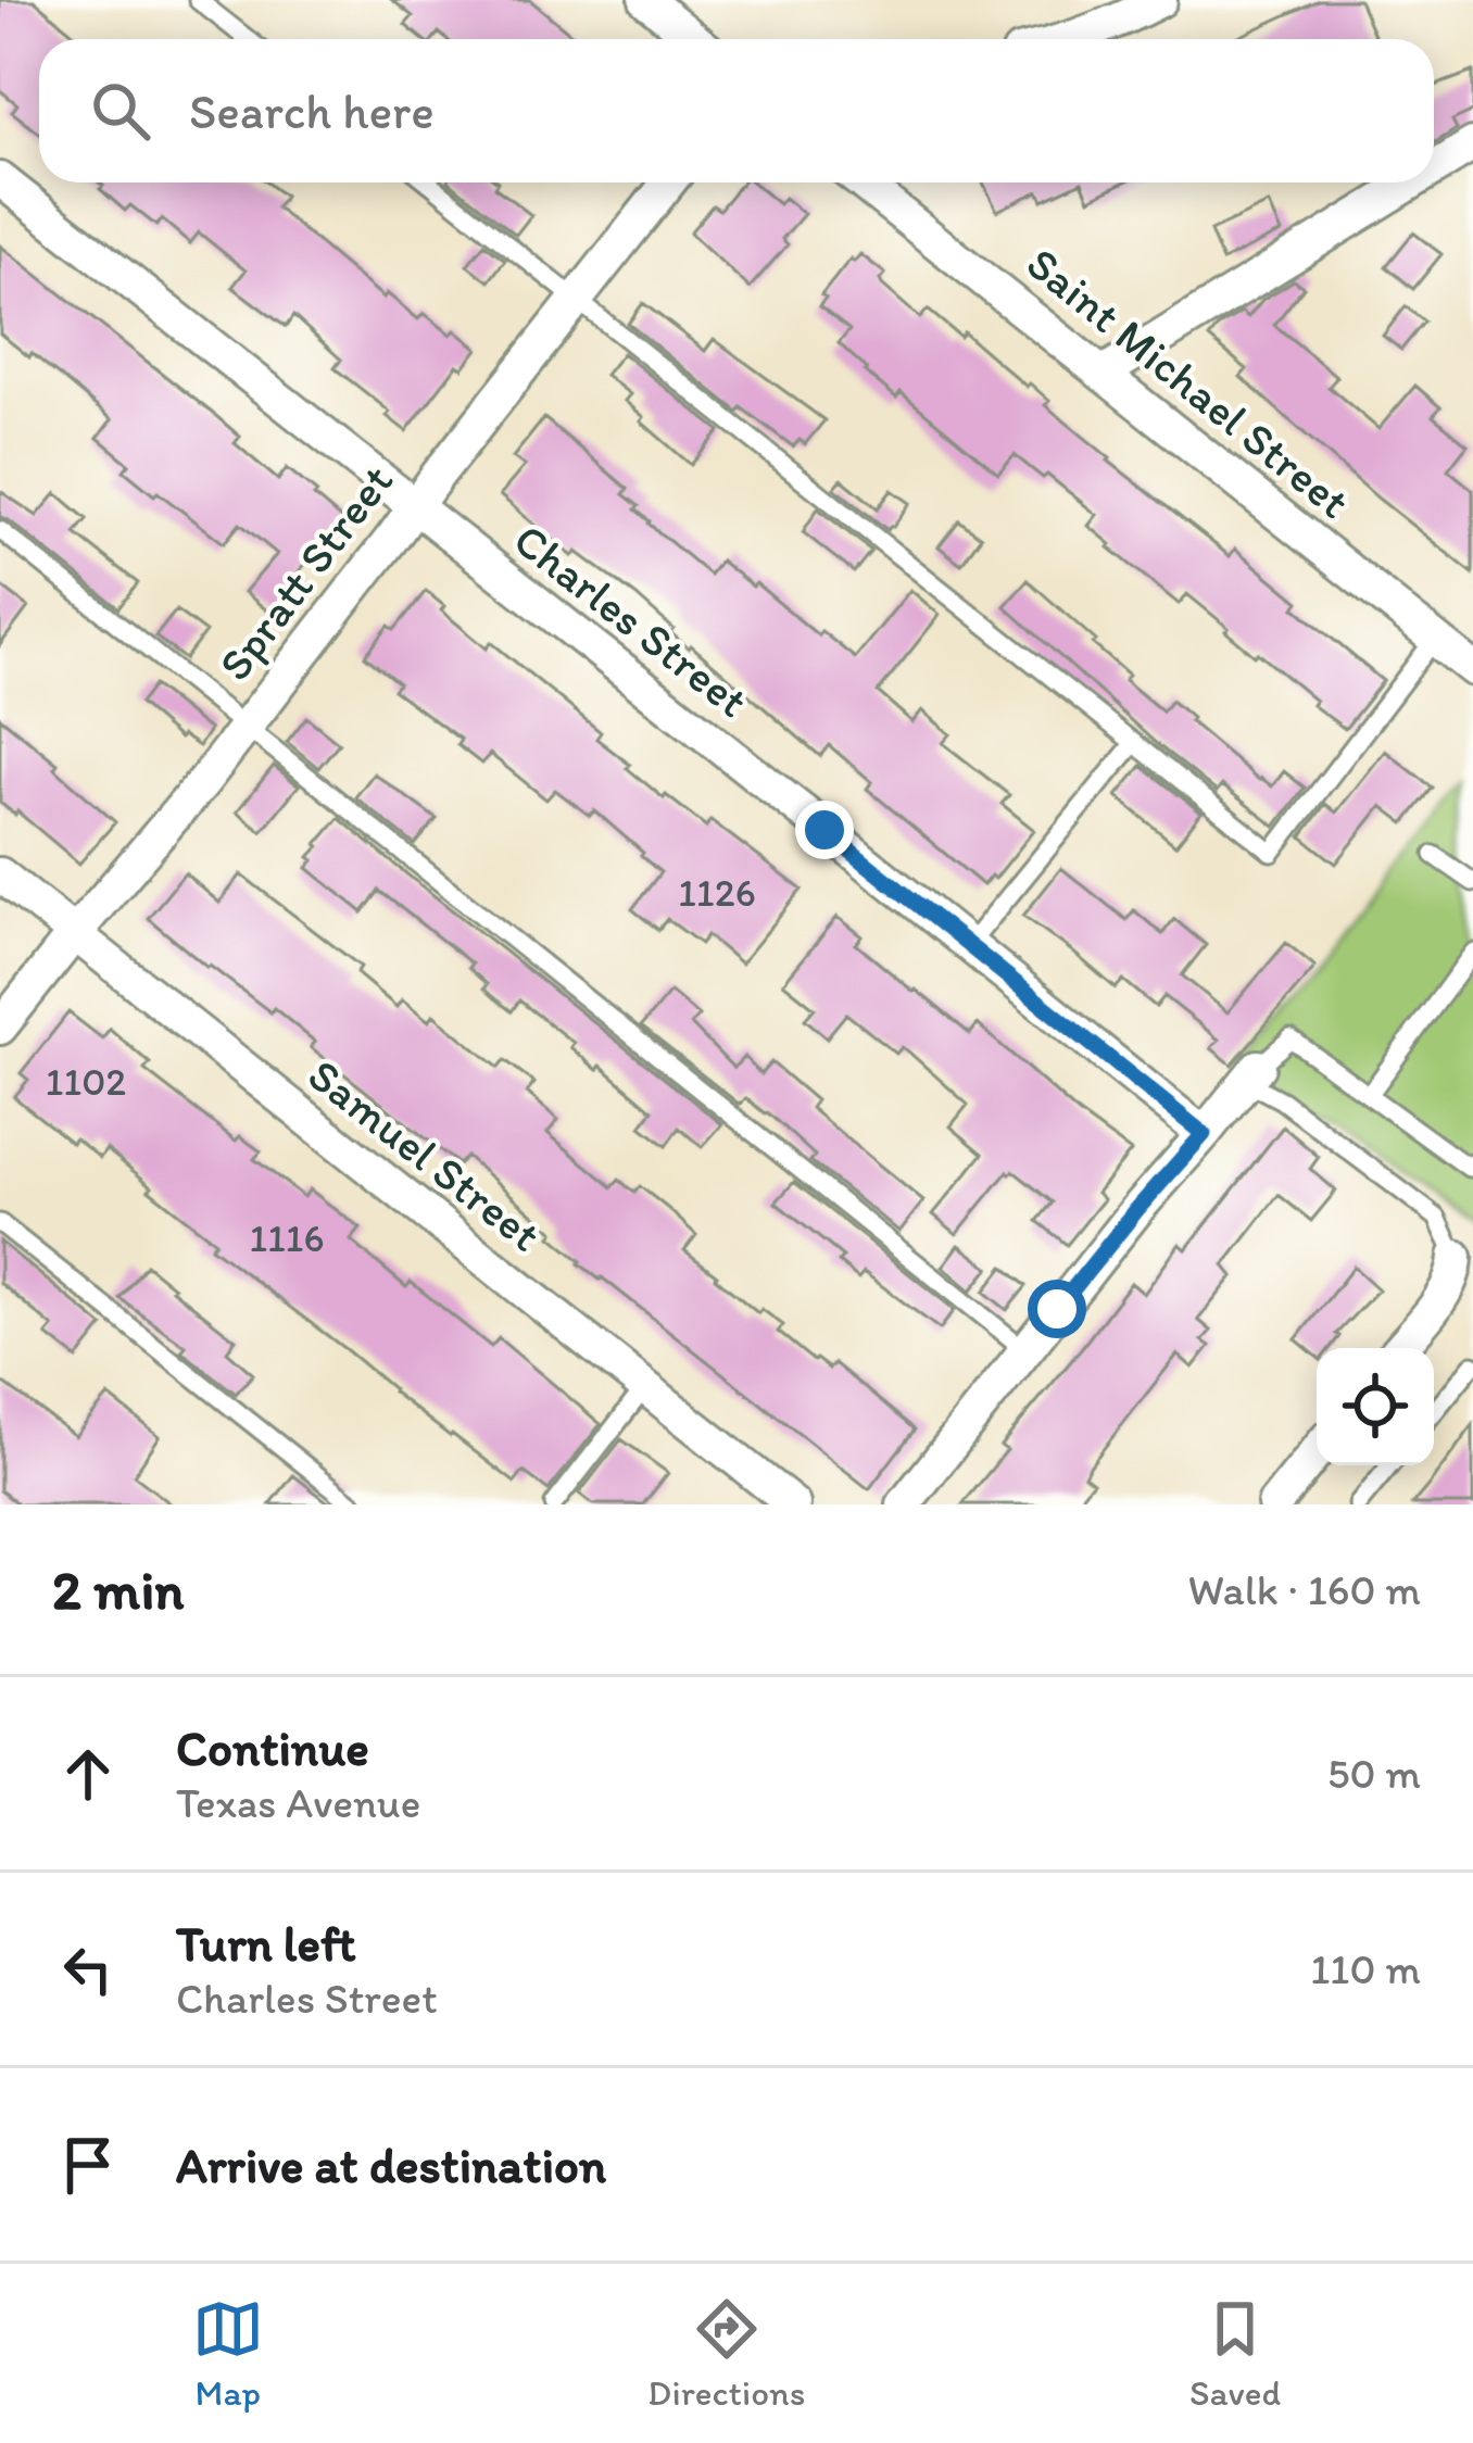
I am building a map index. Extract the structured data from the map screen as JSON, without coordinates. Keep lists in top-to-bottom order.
{
  "streets": {
    "street": [
      "Saint Michael Street",
      "Spratt Street",
      "Charles Street",
      "Samuel Street"
    ]
  },
  "crossings": [
    ["Spratt Street", "Charles Street"],
    ["Spratt Street", "Samuel Street"]
  ],
  "house_numbers": ["1126", "1102", "1116"],
  "page": {
    "search": "Search here",
    "heading": ["2 min", "Walk · 160 m"],
    "list": [
      ["Continue", "Texas Avenue", "50 m"],
      ["Turn left", "Charles Street", "110 m"],
      "Arrive at destination"
    ],
    "nav": ["Map", "Directions", "Saved"]
  }
}
